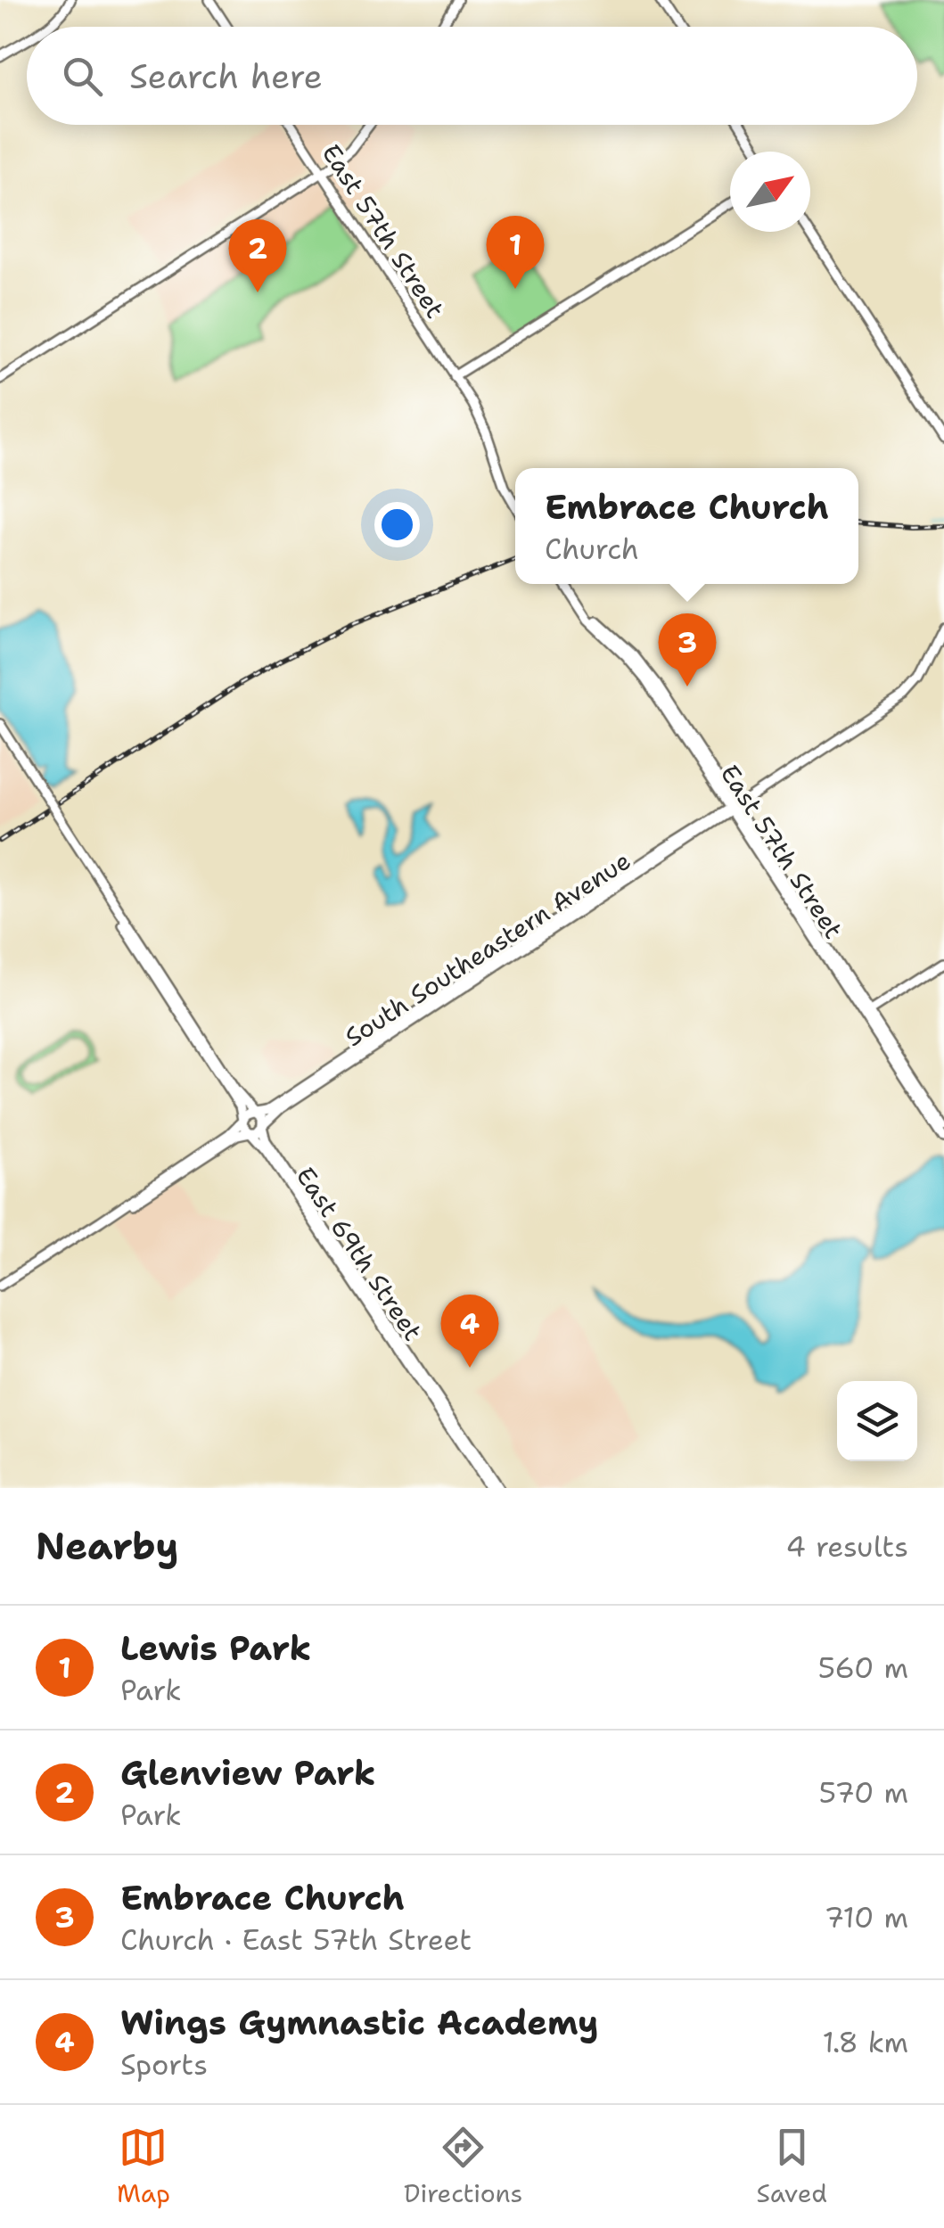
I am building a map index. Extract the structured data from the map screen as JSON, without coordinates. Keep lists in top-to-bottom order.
{
  "streets": {
    "main road": ["East 57th Street", "South Southeastern Avenue", "East 69th Street"]
  },
  "crossings": [
    ["East 57th Street", "South Southeastern Avenue"],
    ["South Southeastern Avenue", "East 69th Street"]
  ],
  "north": "top right",
  "page": {
    "search": "Search here",
    "pins": [
      "1",
      "2",
      "3",
      "4"
    ],
    "popup": ["Embrace Church", "Church"],
    "heading": ["Nearby", "4 results"],
    "list": [
      {
        "mark": "1",
        "name": "Lewis Park",
        "note": "Park",
        "value": "560 m"
      },
      {
        "mark": "2",
        "name": "Glenview Park",
        "note": "Park",
        "value": "570 m"
      },
      {
        "mark": "3",
        "name": "Embrace Church",
        "note": "Church · East 57th Street",
        "value": "710 m"
      },
      {
        "mark": "4",
        "name": "Wings Gymnastic Academy",
        "note": "Sports",
        "value": "1.8 km"
      }
    ],
    "nav": ["Map", "Directions", "Saved"]
  }
}
